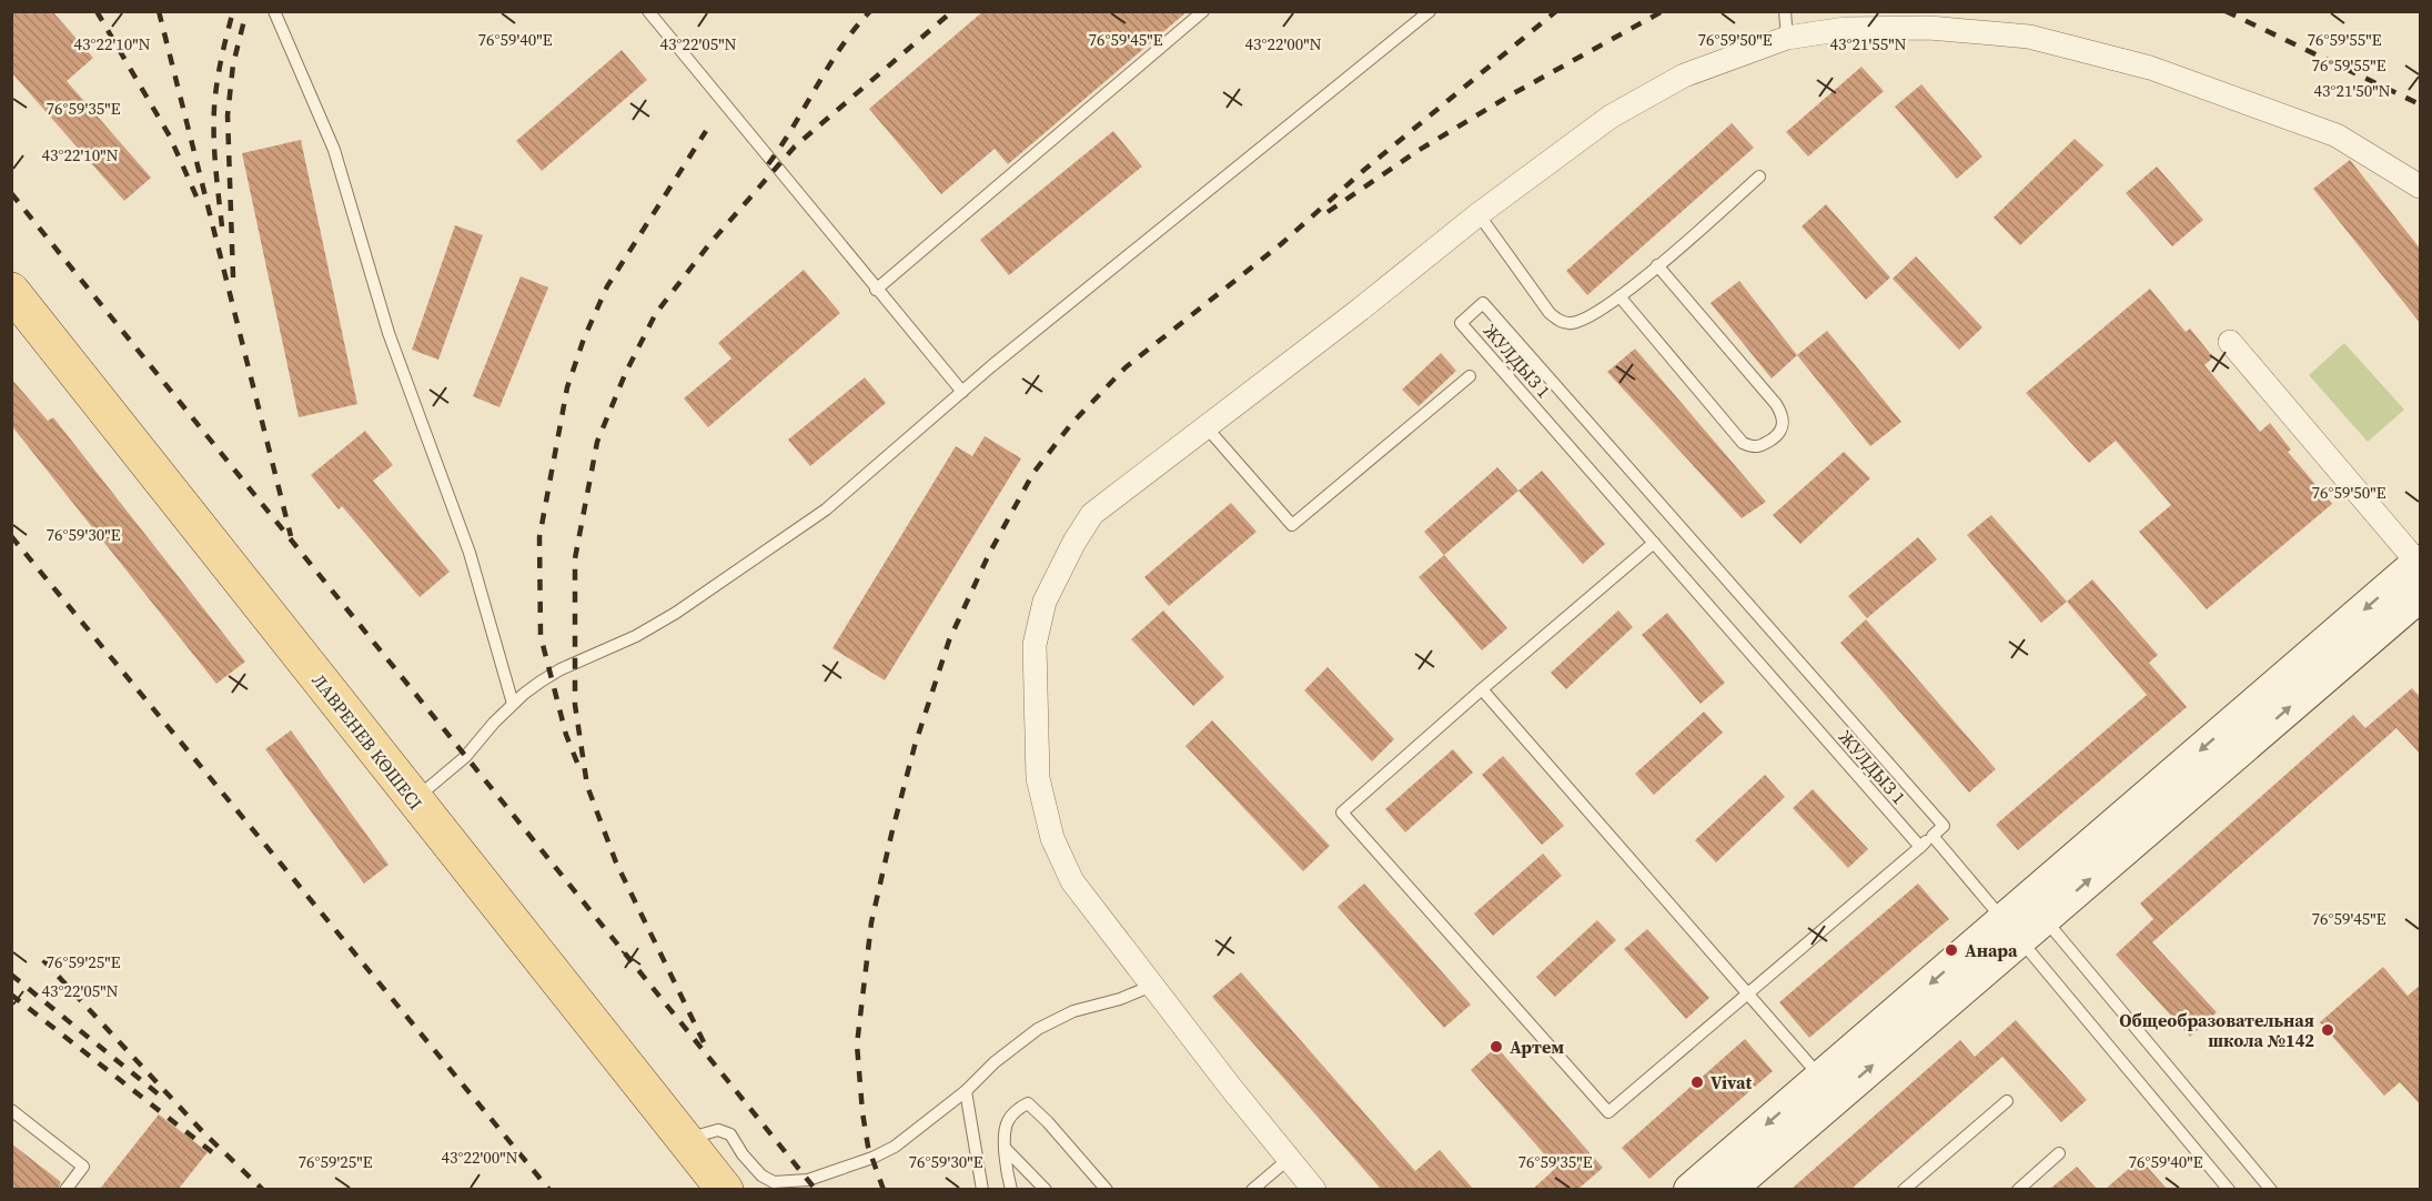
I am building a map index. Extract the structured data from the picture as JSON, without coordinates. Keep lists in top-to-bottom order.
{
  "streets": {
    "main road": ["ЛАВРЕНЕВ КӨШЕСІ"],
    "lane": ["ЖУЛДЫЗ 1"]
  },
  "places": [
    "Анара",
    "Общеобразовательная школа №142",
    "Артем",
    "Vivat"
  ],
  "coordinates": [
    "76°59'40\"E",
    "76°59'45\"E",
    "76°59'50\"E",
    "76°59'55\"E",
    "43°22'10\"N",
    "43°22'05\"N",
    "43°22'00\"N",
    "43°21'55\"N",
    "43°21'50\"N",
    "76°59'35\"E",
    "76°59'30\"E",
    "76°59'25\"E"
  ]
}
